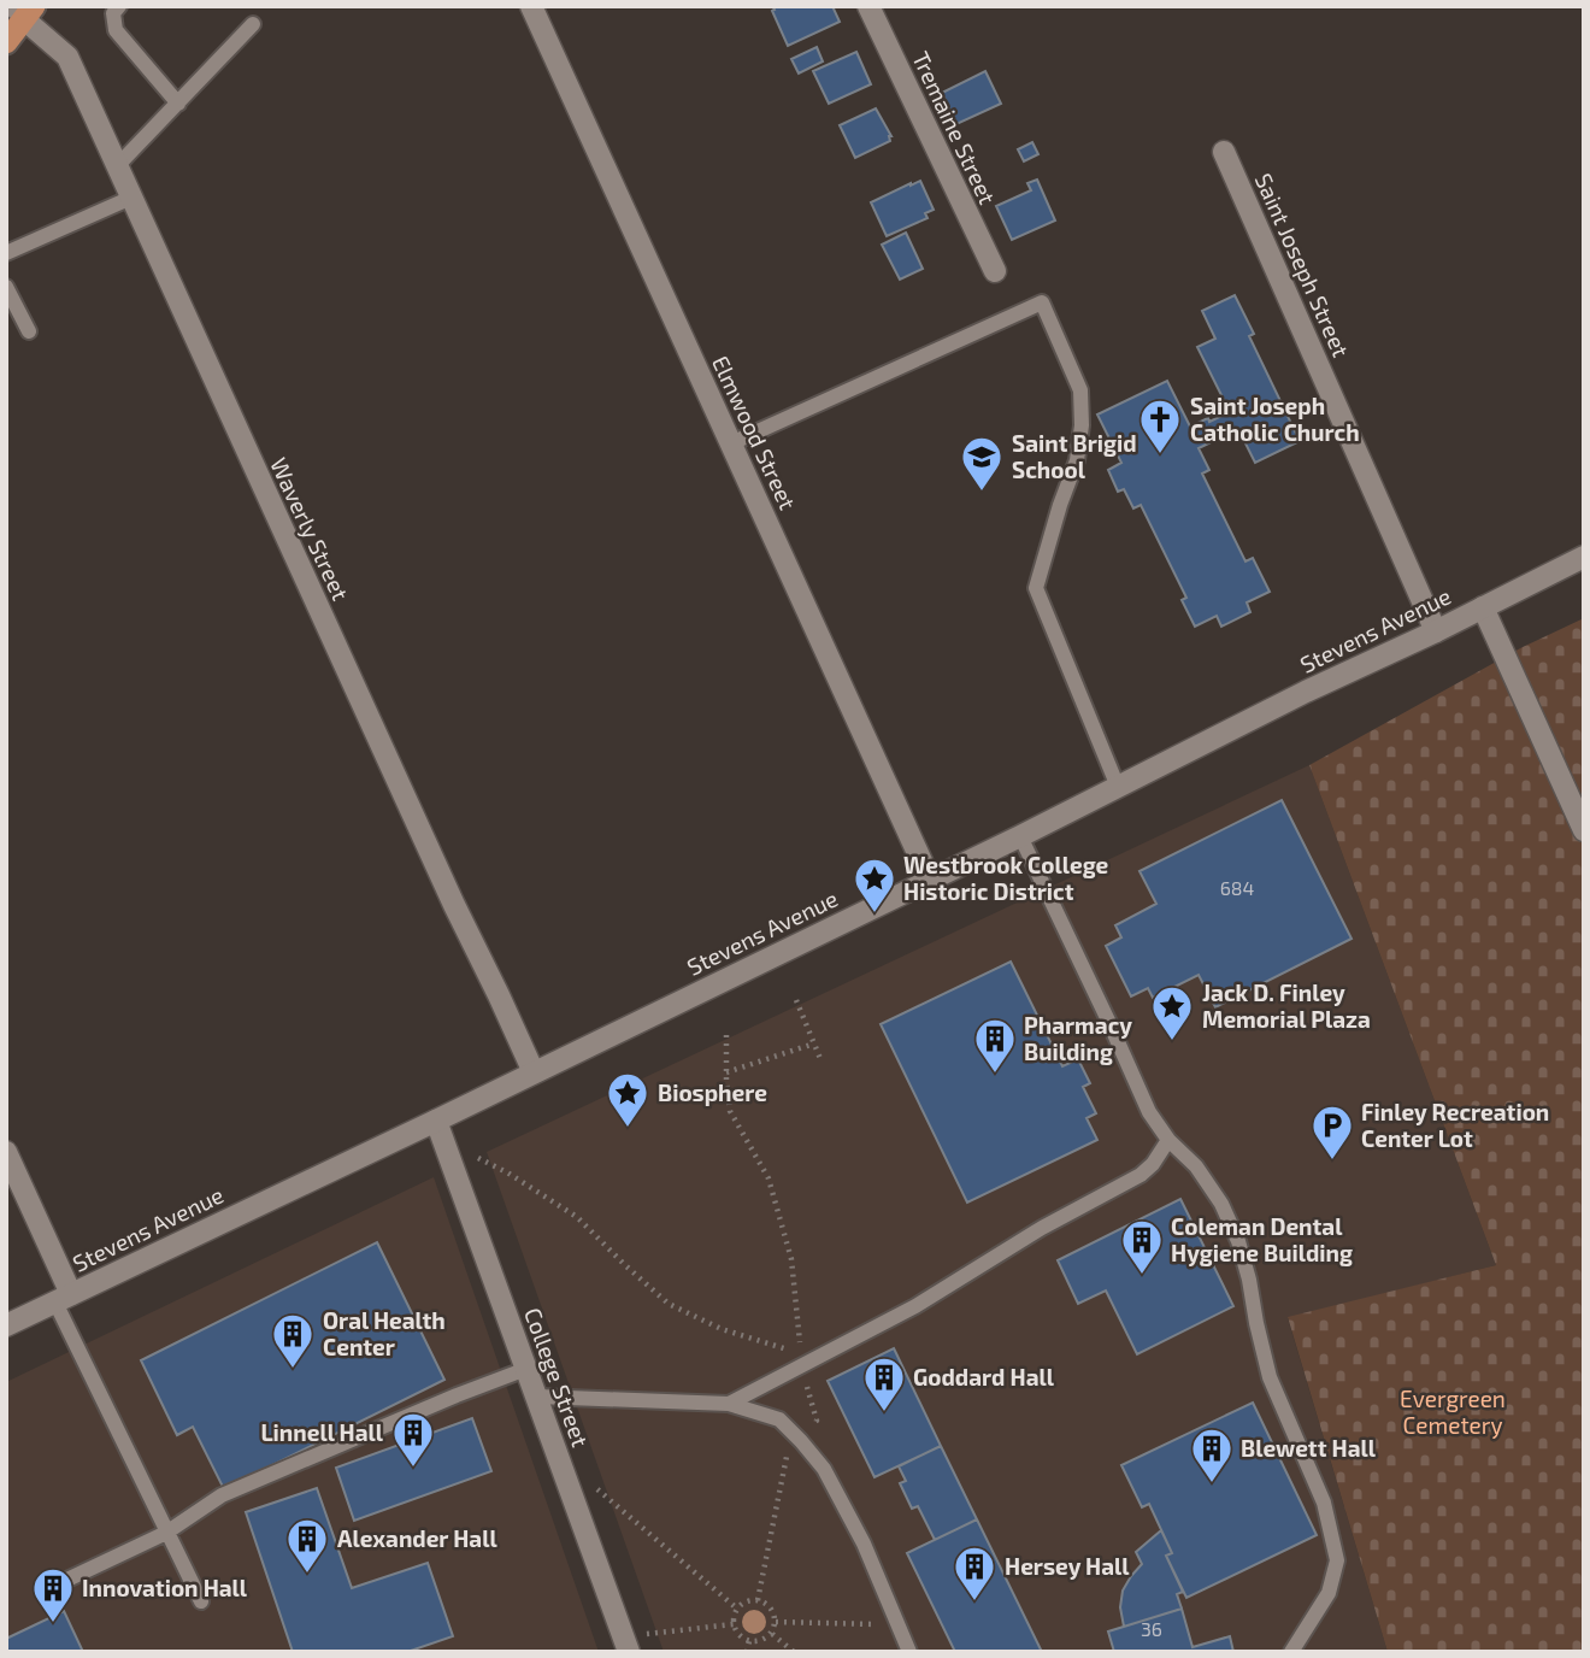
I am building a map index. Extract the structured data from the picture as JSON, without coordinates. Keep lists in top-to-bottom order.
{
  "streets": {
    "street": [
      "Tremaine Street",
      "Saint Joseph Street",
      "Elmwood Street",
      "Waverly Street",
      "Stevens Avenue",
      "College Street"
    ]
  },
  "crossings": [
    ["Saint Joseph Street", "Stevens Avenue"],
    ["Elmwood Street", "Stevens Avenue"],
    ["Waverly Street", "Stevens Avenue"],
    ["Stevens Avenue", "College Street"]
  ],
  "parks": ["Evergreen Cemetery"],
  "places": {
    "church": ["Saint Joseph Catholic Church"],
    "school or university": ["Saint Brigid School"],
    "place": ["Westbrook College Historic District", "Jack D. Finley Memorial Plaza", "Biosphere"],
    "building": [
      "Pharmacy Building",
      "Coleman Dental Hygiene Building",
      "Oral Health Center",
      "Goddard Hall",
      "Linnell Hall",
      "Blewett Hall",
      "Alexander Hall",
      "Hersey Hall",
      "Innovation Hall"
    ],
    "parking": ["Finley Recreation Center Lot"]
  },
  "house_numbers": ["684", "36"]
}
